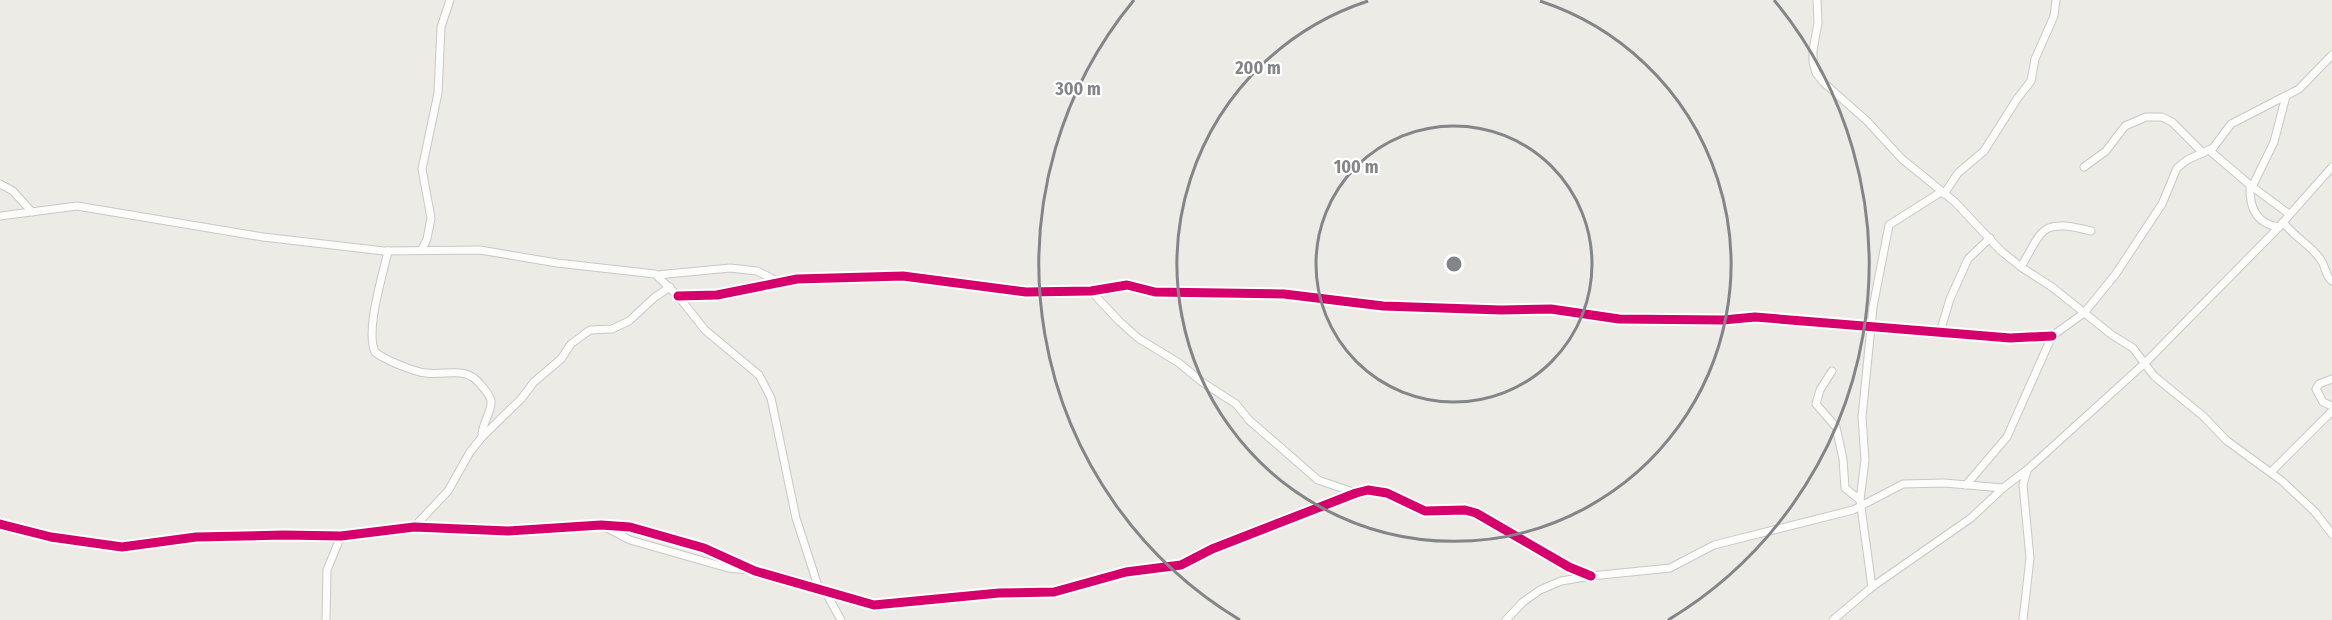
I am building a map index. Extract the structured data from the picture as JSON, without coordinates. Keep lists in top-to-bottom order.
{
  "rings": ["200 m", "300 m", "100 m"]
}
